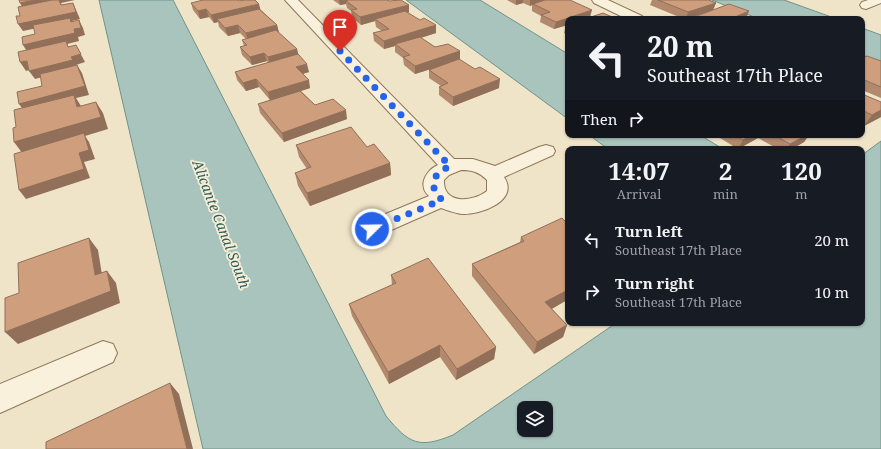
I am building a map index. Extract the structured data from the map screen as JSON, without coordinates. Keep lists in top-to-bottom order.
{
  "water": ["Alicante Canal South"],
  "page": {
    "turn": ["20 m", "Southeast 17th Place"],
    "then": "Then",
    "eta": [
      "14:07",
      "Arrival",
      "2",
      "min",
      "120",
      "m"
    ],
    "list": [
      {
        "name": "Turn left",
        "note": "Southeast 17th Place",
        "value": "20 m"
      },
      {
        "name": "Turn right",
        "note": "Southeast 17th Place",
        "value": "10 m"
      }
    ]
  }
}
